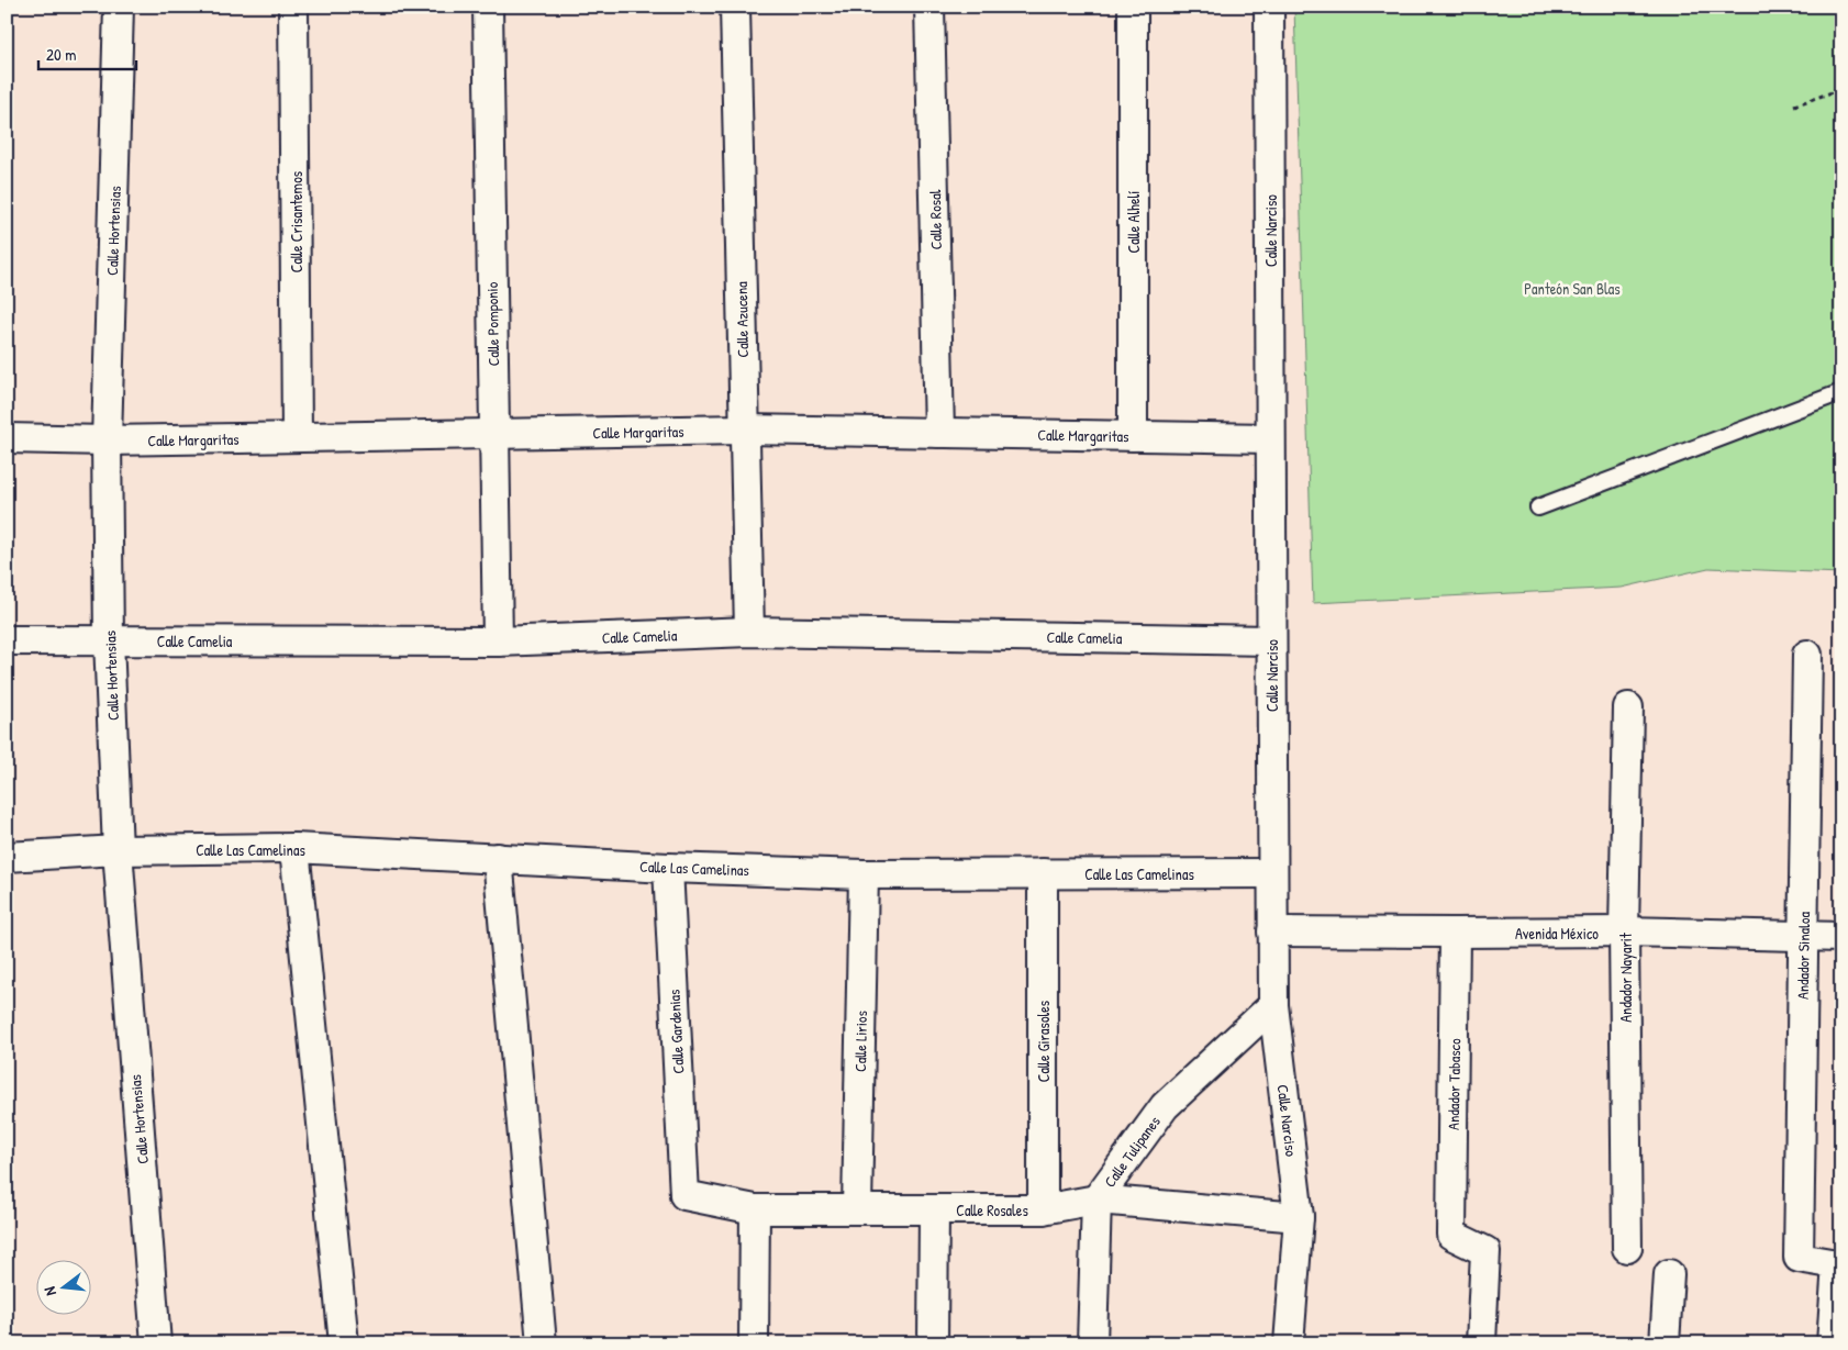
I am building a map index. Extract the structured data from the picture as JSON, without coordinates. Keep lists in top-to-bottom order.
{
  "streets": {
    "street": [
      "Calle Rosal",
      "Calle Crisantemos",
      "Calle Alhelí",
      "Calle Hortensias",
      "Calle Narciso",
      "Calle Azucena",
      "Calle Pomponio",
      "Calle Margaritas",
      "Calle Camelia",
      "Calle Las Camelinas",
      "Avenida México",
      "Andador Sinaloa",
      "Andador Nayarit",
      "Calle Gardenias",
      "Calle Lirios",
      "Calle Girasoles",
      "Andador Tabasco",
      "Calle Tulipanes",
      "Calle Rosales"
    ]
  },
  "crossings": [
    ["Calle Rosal", "Calle Margaritas"],
    ["Calle Crisantemos", "Calle Margaritas"],
    ["Calle Alhelí", "Calle Margaritas"],
    ["Calle Hortensias", "Calle Margaritas"],
    ["Calle Hortensias", "Calle Camelia"],
    ["Calle Hortensias", "Calle Las Camelinas"],
    ["Calle Narciso", "Calle Margaritas"],
    ["Calle Narciso", "Calle Camelia"],
    ["Calle Narciso", "Calle Las Camelinas"],
    ["Calle Narciso", "Avenida México"],
    ["Calle Narciso", "Calle Tulipanes"],
    ["Calle Narciso", "Calle Rosales"],
    ["Calle Azucena", "Calle Margaritas"],
    ["Calle Azucena", "Calle Camelia"],
    ["Calle Pomponio", "Calle Margaritas"],
    ["Calle Pomponio", "Calle Camelia"],
    ["Calle Las Camelinas", "Calle Gardenias"],
    ["Calle Las Camelinas", "Calle Lirios"],
    ["Calle Las Camelinas", "Calle Girasoles"],
    ["Avenida México", "Andador Sinaloa"],
    ["Avenida México", "Andador Nayarit"],
    ["Avenida México", "Andador Tabasco"],
    ["Calle Gardenias", "Calle Rosales"],
    ["Calle Lirios", "Calle Rosales"],
    ["Calle Girasoles", "Calle Rosales"],
    ["Calle Tulipanes", "Calle Rosales"]
  ],
  "parks": ["Panteón San Blas"],
  "scale_bar": "20 m",
  "north": "left"
}
